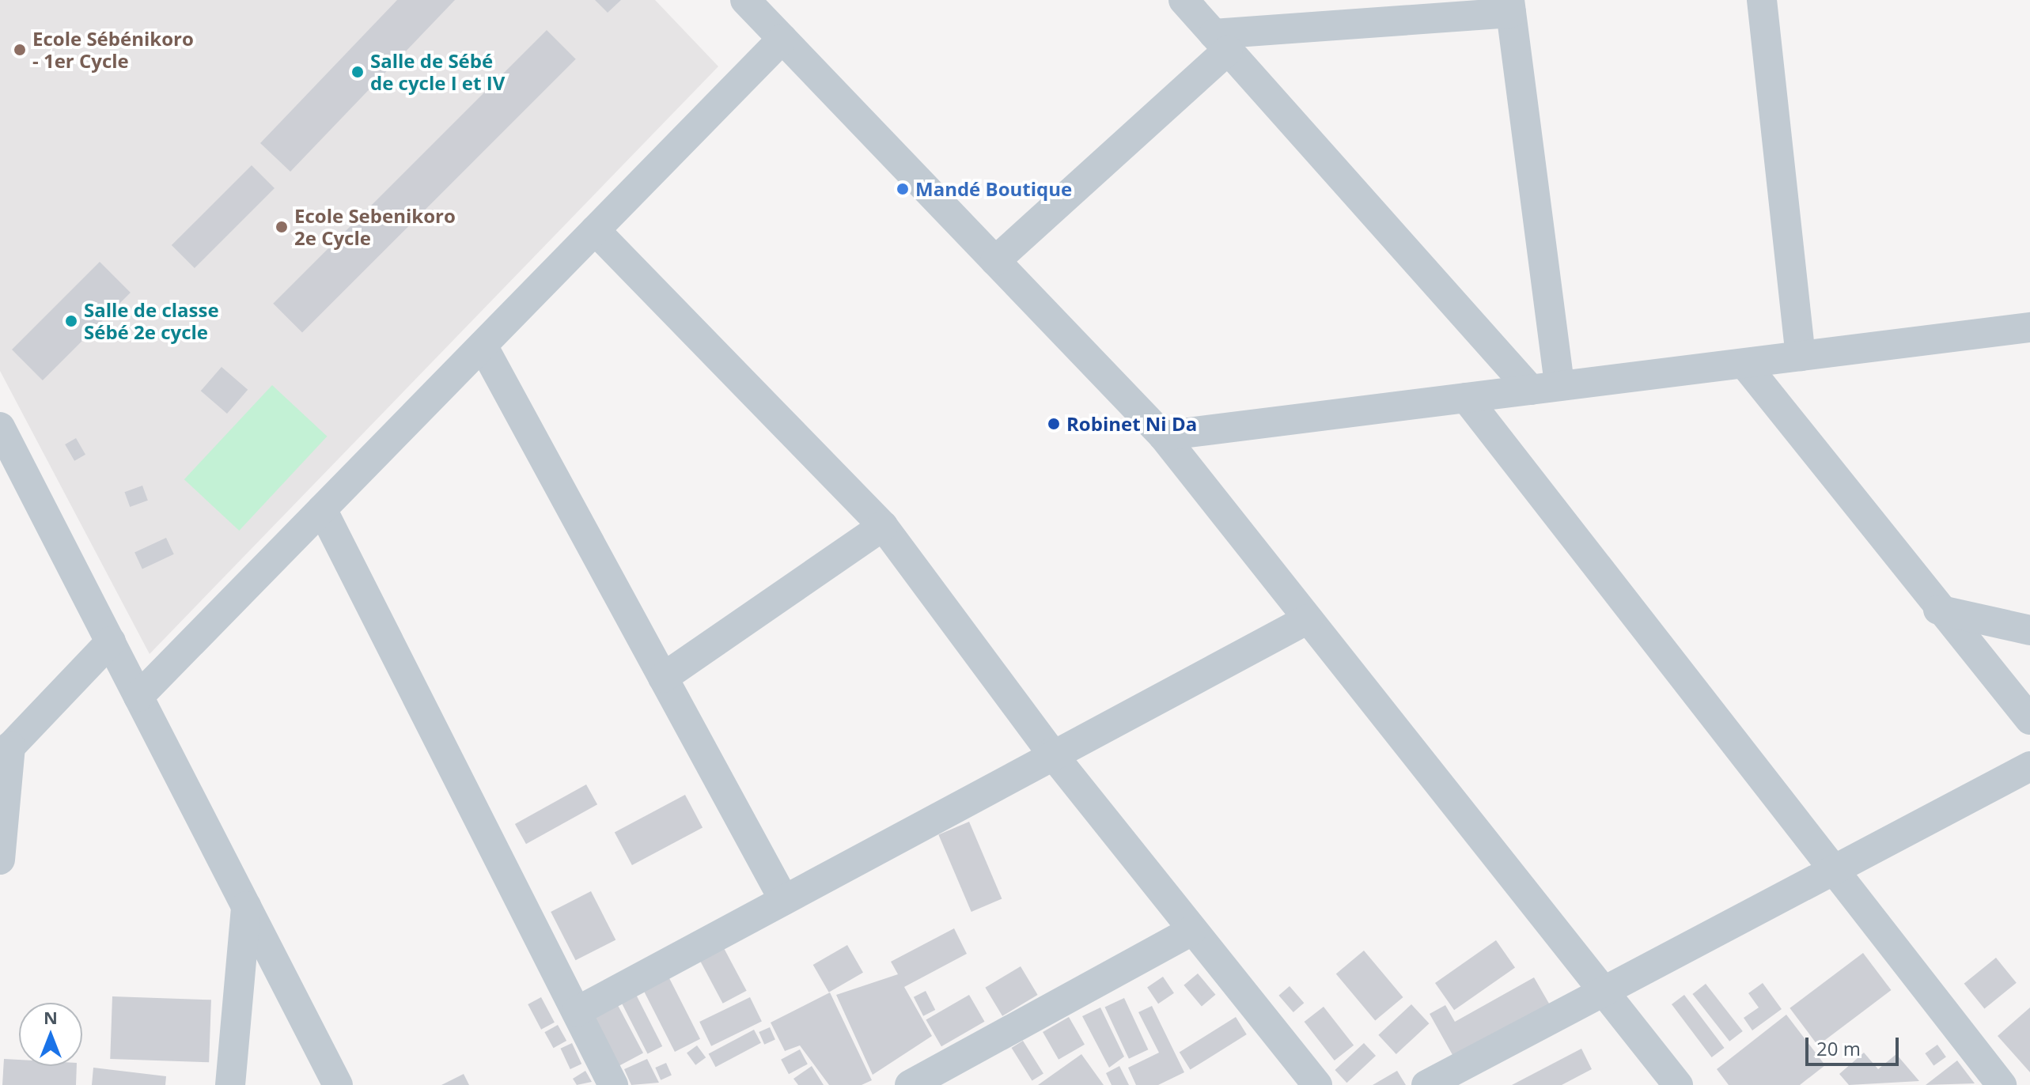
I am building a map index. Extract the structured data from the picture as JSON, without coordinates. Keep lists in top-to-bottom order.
{
  "places": [
    "Ecole Sébénikoro - 1er Cycle",
    "Salle de Sébé de cycle I et IV",
    "Mandé Boutique",
    "Ecole Sebenikoro 2e Cycle",
    "Salle de classe Sébé 2e cycle",
    "Robinet Ni Da"
  ],
  "scale_bar": "20 m",
  "north": "top"
}
